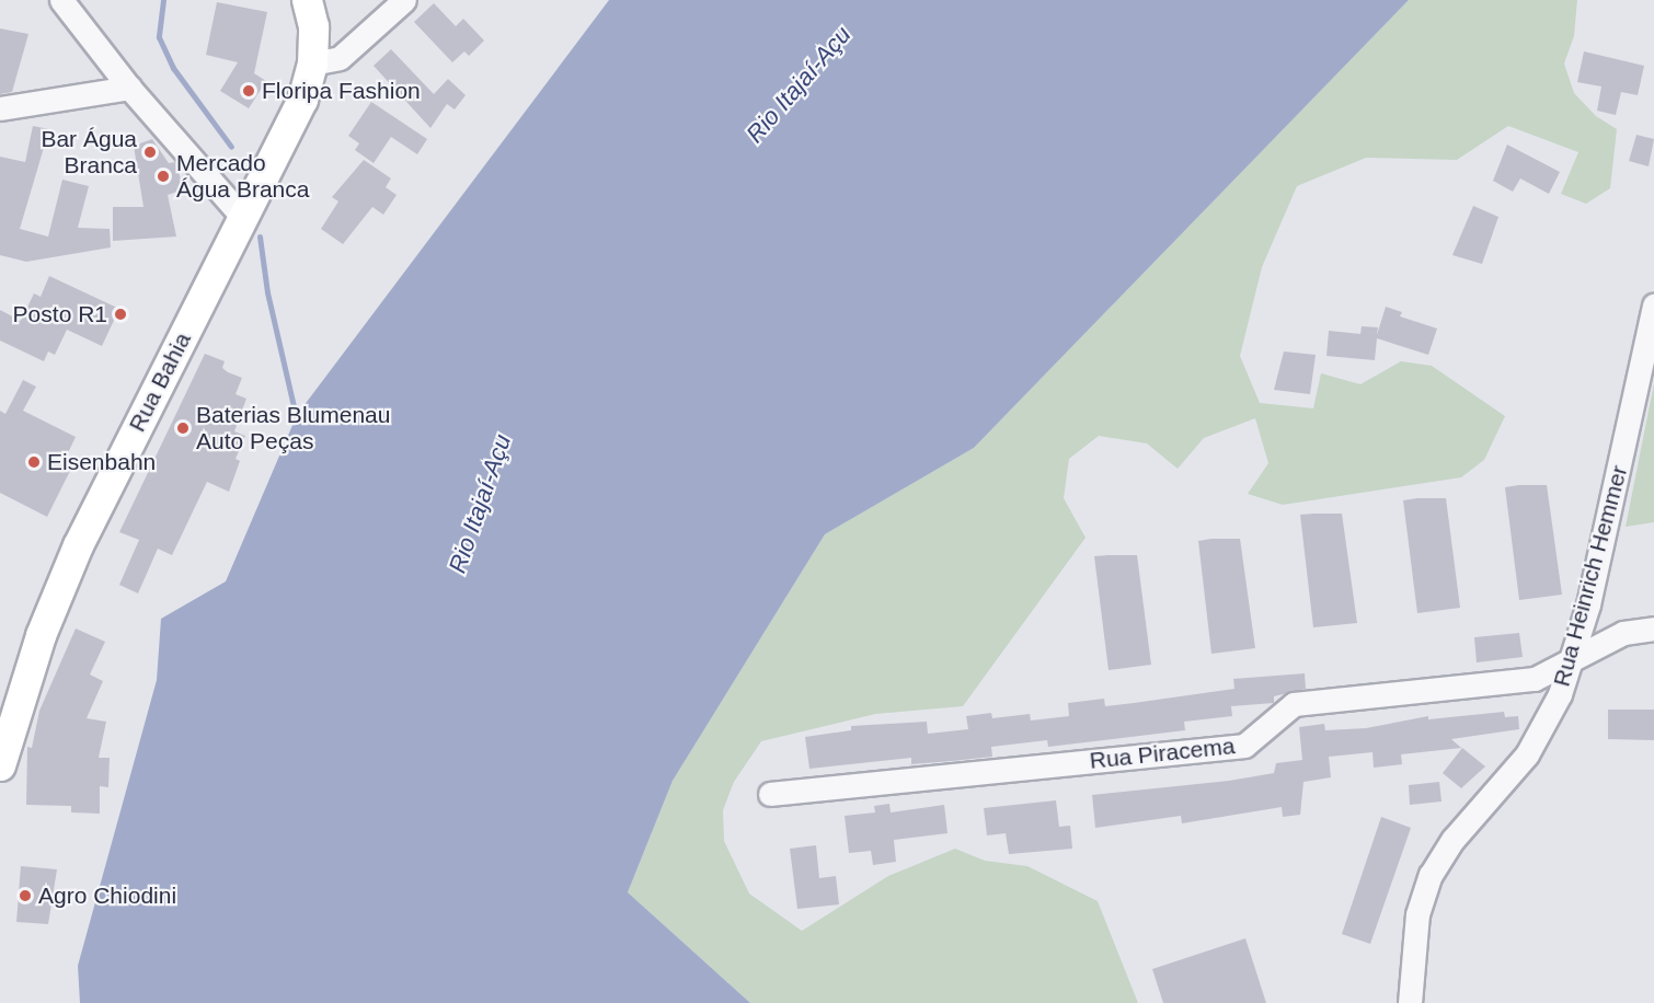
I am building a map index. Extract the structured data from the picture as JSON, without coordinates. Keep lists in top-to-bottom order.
{
  "streets": {
    "main road": ["Rua Bahia"],
    "street": ["Rua Heinrich Hemmer", "Rua Piracema"]
  },
  "crossings": [
    ["Rua Heinrich Hemmer", "Rua Piracema"]
  ],
  "water": ["Rio Itajaí-Açu"],
  "places": [
    "Floripa Fashion",
    "Bar Água Branca",
    "Mercado Água Branca",
    "Posto R1",
    "Baterias Blumenau Auto Peças",
    "Eisenbahn",
    "Agro Chiodini"
  ]
}
